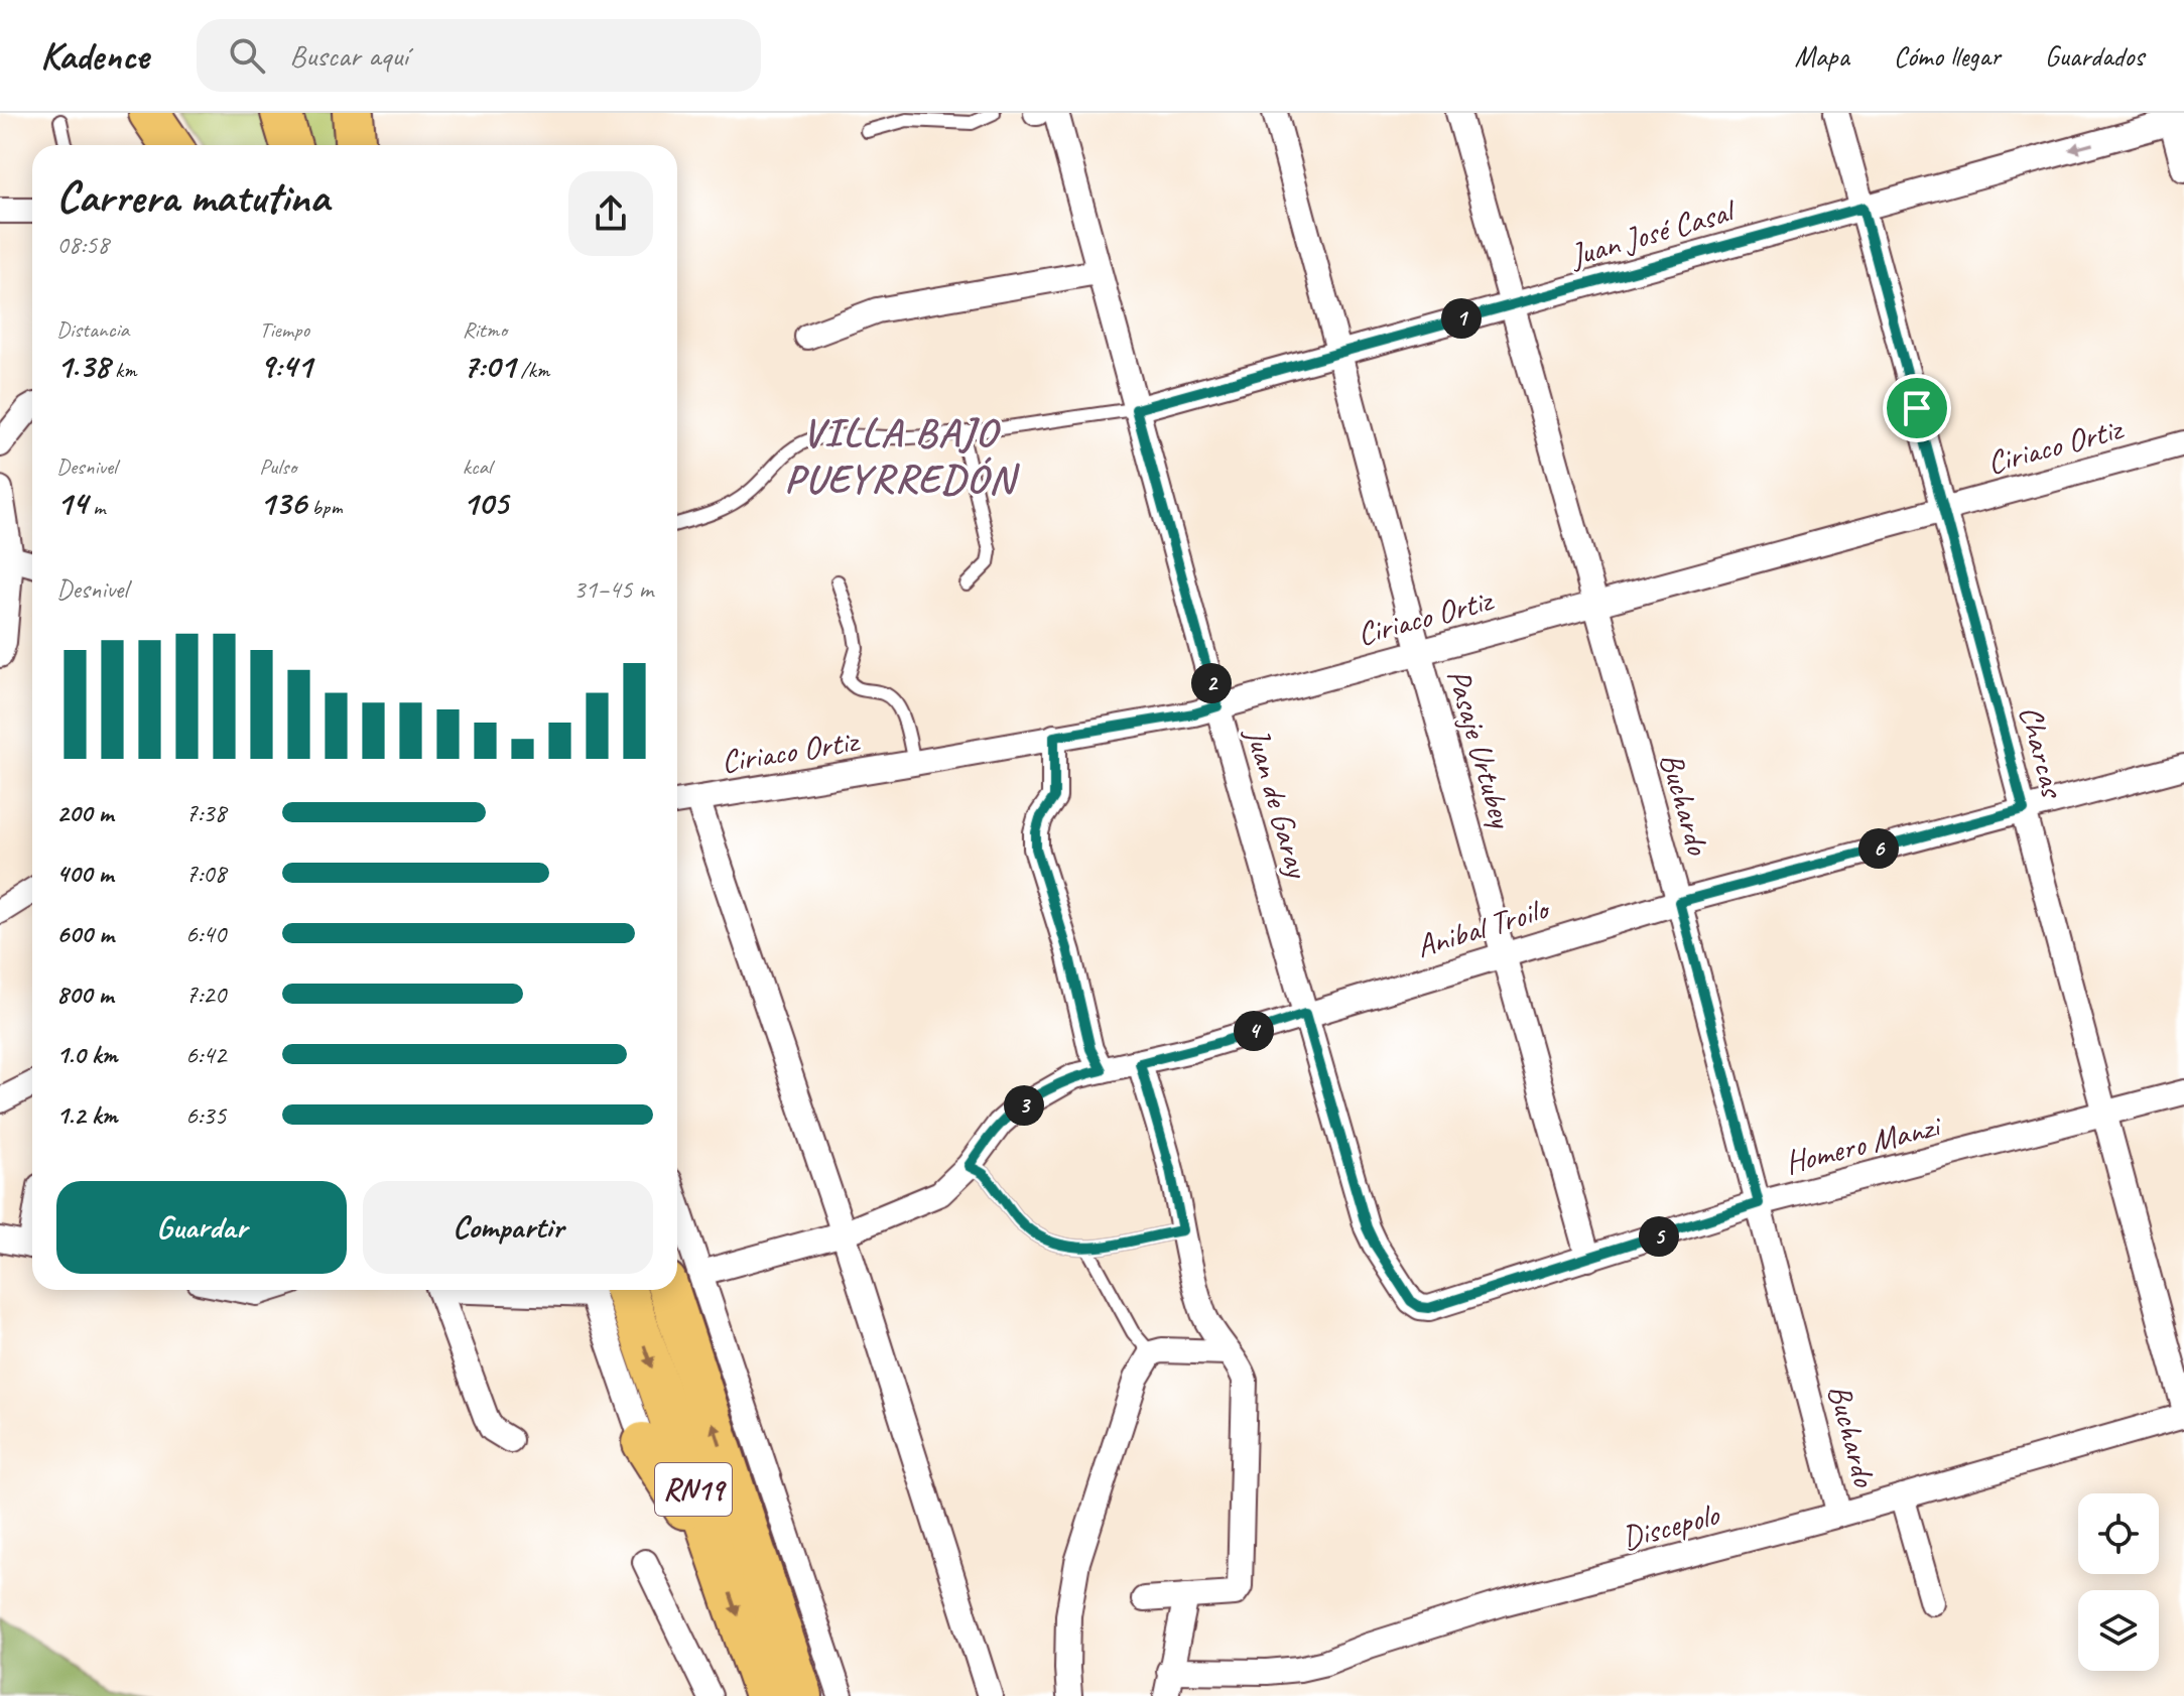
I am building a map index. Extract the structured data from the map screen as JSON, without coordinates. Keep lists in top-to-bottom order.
{
  "streets": {
    "main road": ["RN19"],
    "street": [
      "Juan José Casal",
      "Ciriaco Ortiz",
      "Pasaje Urtubey",
      "Charcas",
      "Juan de Garay",
      "Buchardo",
      "Anibal Troilo",
      "Homero Manzi",
      "Discepolo"
    ]
  },
  "crossings": [
    ["Juan José Casal", "Pasaje Urtubey"],
    ["Juan José Casal", "Charcas"],
    ["Juan José Casal", "Juan de Garay"],
    ["Juan José Casal", "Buchardo"],
    ["Ciriaco Ortiz", "Pasaje Urtubey"],
    ["Ciriaco Ortiz", "Charcas"],
    ["Ciriaco Ortiz", "Juan de Garay"],
    ["Ciriaco Ortiz", "Buchardo"],
    ["Pasaje Urtubey", "Anibal Troilo"],
    ["Pasaje Urtubey", "Homero Manzi"],
    ["Charcas", "Anibal Troilo"],
    ["Charcas", "Homero Manzi"],
    ["Juan de Garay", "Anibal Troilo"],
    ["Juan de Garay", "Homero Manzi"],
    ["Buchardo", "Anibal Troilo"],
    ["Buchardo", "Homero Manzi"],
    ["Buchardo", "Discepolo"],
    ["Anibal Troilo", "RN19"]
  ],
  "districts": ["VILLA BAJO PUEYRREDÓN"],
  "page": {
    "header": "Kadence",
    "search": "Buscar aquí",
    "nav": ["Mapa", "Cómo llegar", "Guardados"],
    "heading": ["Carrera matutina", "08:58"],
    "stats": [
      ["Distancia", "1.38 km"],
      ["Tiempo", "9:41"],
      ["Ritmo", "7:01 /km"],
      ["Desnivel", "14 m"],
      ["Pulso", "136 bpm"],
      ["kcal", "105"]
    ],
    "pins": [
      "1",
      "2",
      "6",
      "4",
      "3",
      "5"
    ],
    "chart": ["Desnivel", "31–45 m"],
    "list": [
      {
        "name": "200 m",
        "note": "7:38"
      },
      {
        "name": "400 m",
        "note": "7:08"
      },
      {
        "name": "600 m",
        "note": "6:40"
      },
      {
        "name": "800 m",
        "note": "7:20"
      },
      {
        "name": "1.0 km",
        "note": "6:42"
      },
      {
        "name": "1.2 km",
        "note": "6:35"
      }
    ],
    "buttons": ["Guardar", "Compartir"]
  }
}
